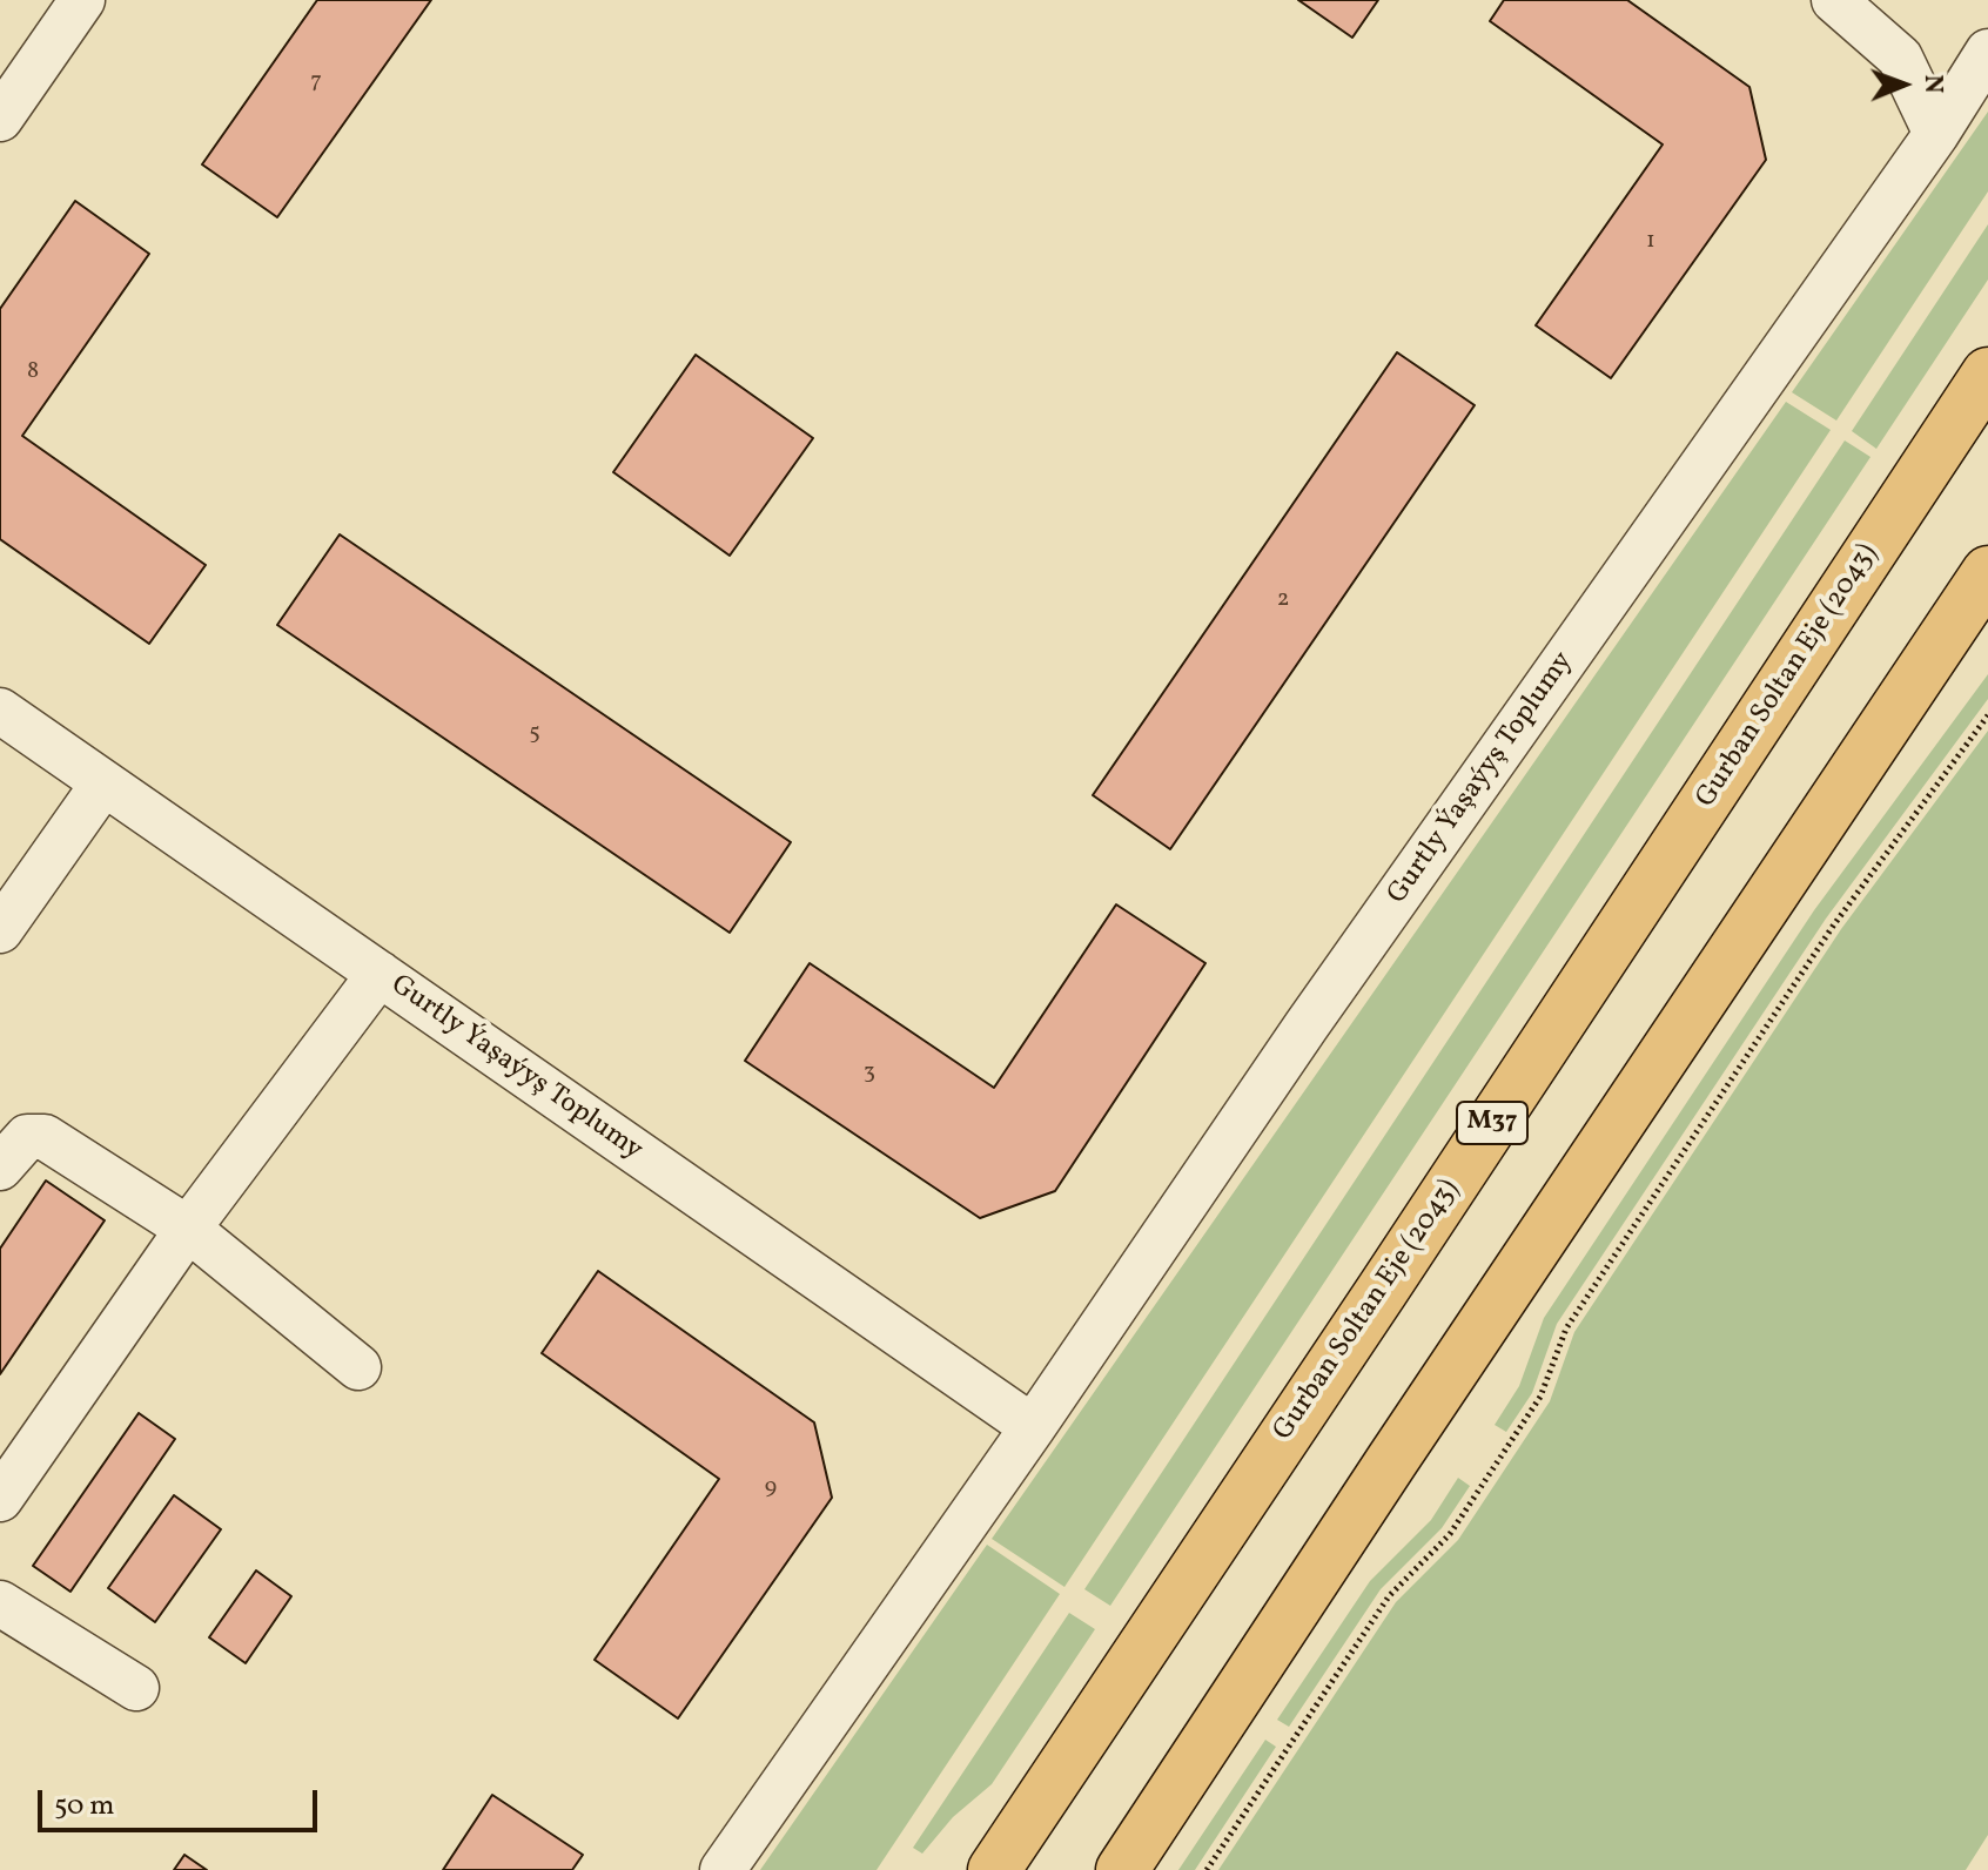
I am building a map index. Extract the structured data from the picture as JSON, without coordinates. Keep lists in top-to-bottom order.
{
  "streets": {
    "highway": ["Gurban Soltan Eje (2043)", "M37"],
    "street": ["Gurtly Ýaşaýyş Toplumy"]
  },
  "house_numbers": [
    "7",
    "1",
    "8",
    "2",
    "5",
    "3",
    "9"
  ],
  "scale_bar": "50 m",
  "north": "right"
}
